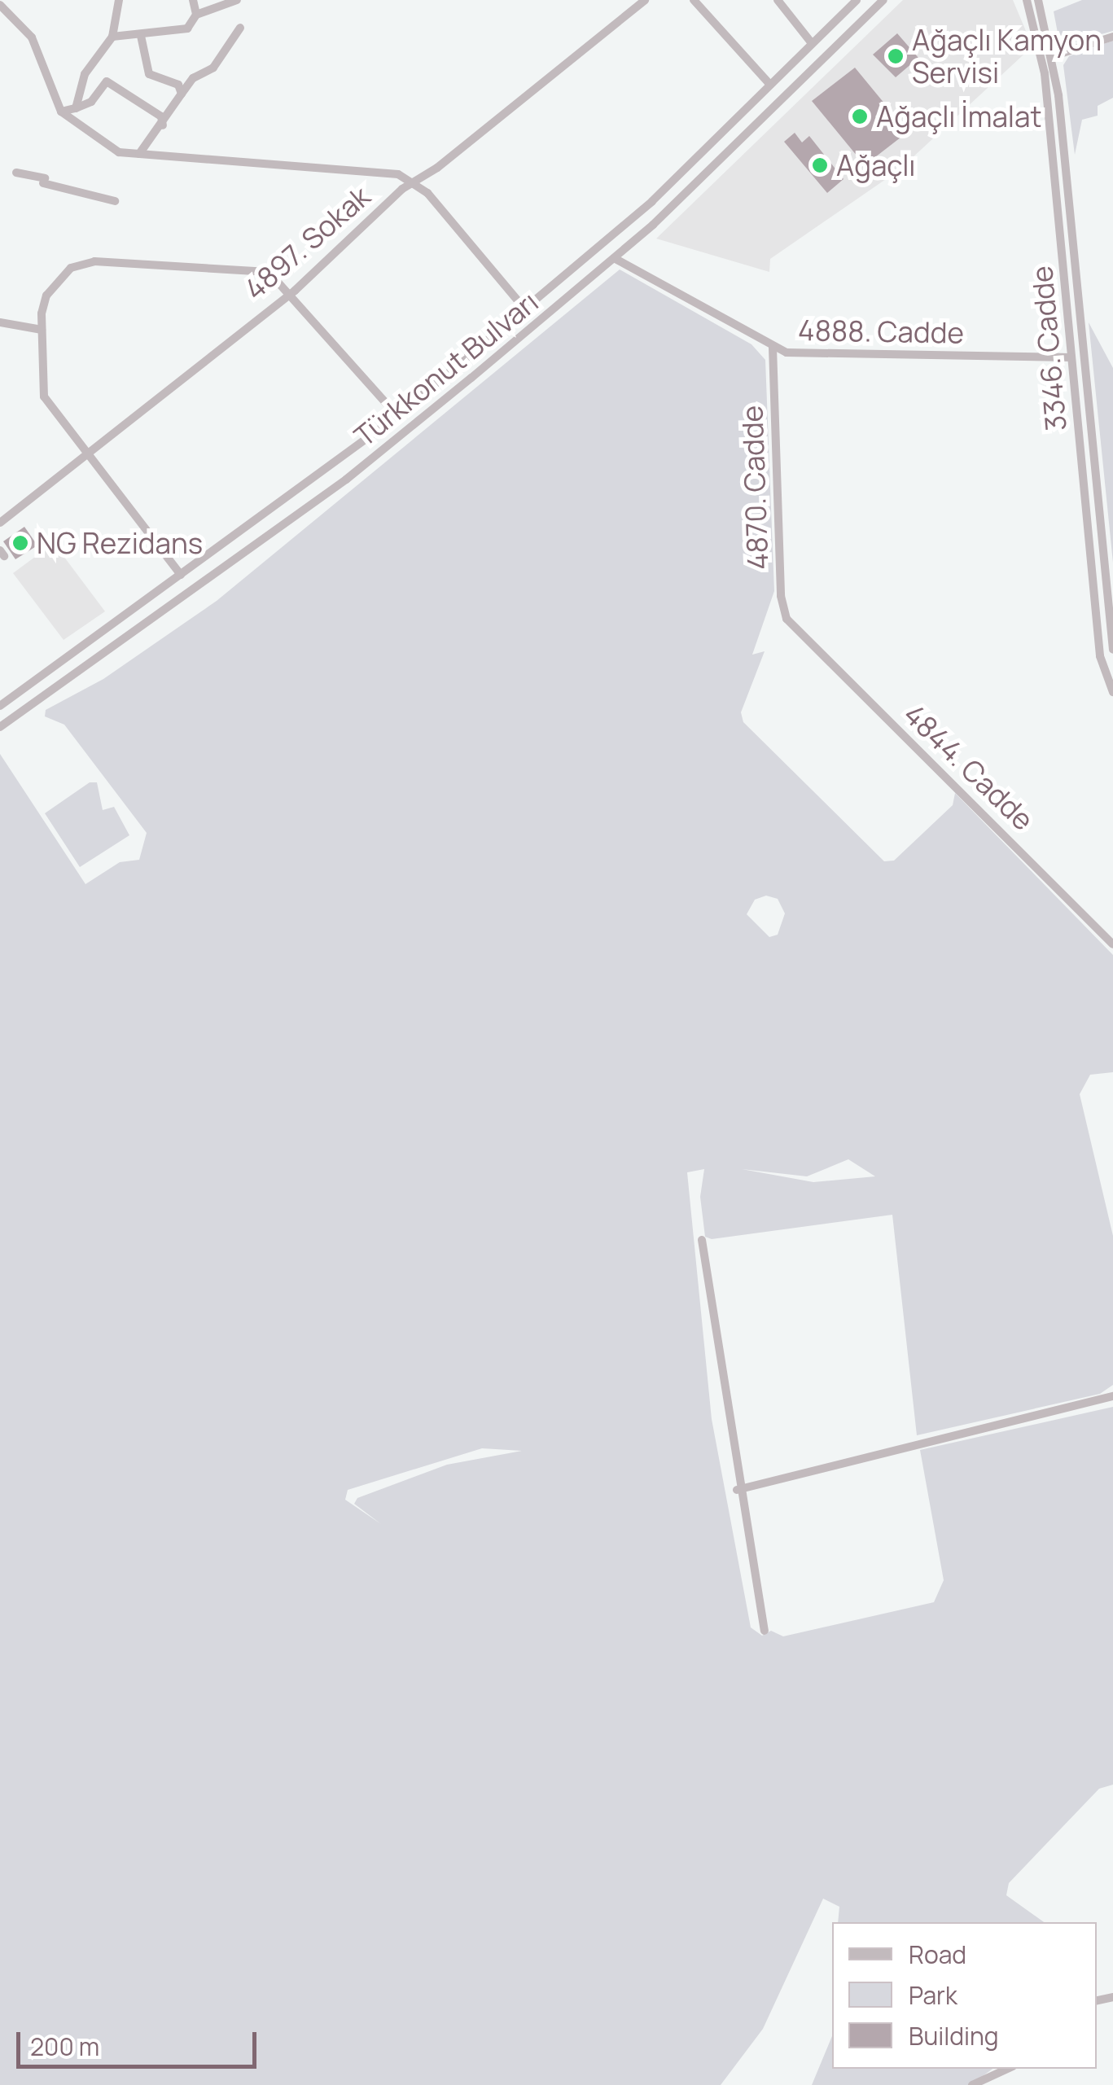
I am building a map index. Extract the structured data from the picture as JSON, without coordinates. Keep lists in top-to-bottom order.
{
  "streets": {
    "street": [
      "4897. Sokak",
      "4888. Cadde",
      "3346. Cadde",
      "Türkkonut Bulvarı",
      "4870. Cadde",
      "4844. Cadde"
    ]
  },
  "crossings": [
    ["4888. Cadde", "3346. Cadde"],
    ["4888. Cadde", "Türkkonut Bulvarı"],
    ["4888. Cadde", "4870. Cadde"],
    ["4870. Cadde", "4844. Cadde"]
  ],
  "places": [
    "Ağaçlı Kamyon Servisi",
    "Ağaçlı İmalat",
    "Ağaçlı",
    "NG Rezidans"
  ],
  "legend": ["Road", "Park", "Building"],
  "scale_bar": "200 m"
}
